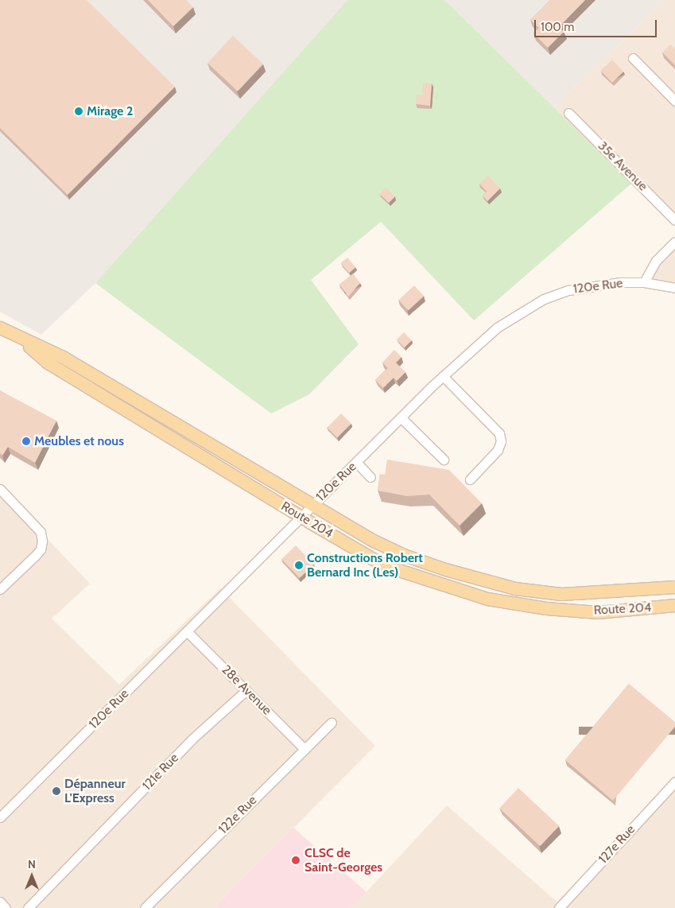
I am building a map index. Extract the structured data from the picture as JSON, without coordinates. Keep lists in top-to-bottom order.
{
  "streets": {
    "main road": ["Route 204"],
    "street": [
      "35e Avenue",
      "120e Rue",
      "28e Avenue",
      "121e Rue",
      "122e Rue",
      "127e Rue"
    ]
  },
  "crossings": [
    ["120e Rue", "Route 204"],
    ["120e Rue", "28e Avenue"],
    ["28e Avenue", "121e Rue"],
    ["28e Avenue", "122e Rue"]
  ],
  "places": [
    "Mirage 2",
    "Meubles et nous",
    "Constructions Robert Bernard Inc (Les)",
    "Dépanneur L'Express",
    "CLSC de Saint-Georges"
  ],
  "scale_bar": "100 m",
  "north": "top"
}
